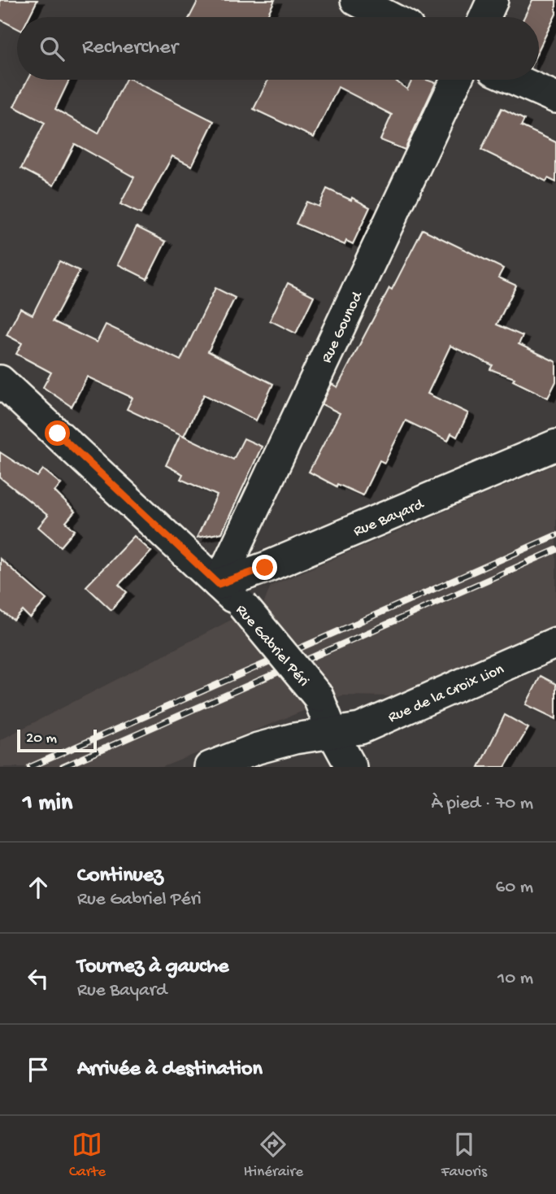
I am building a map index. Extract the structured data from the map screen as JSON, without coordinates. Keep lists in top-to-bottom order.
{
  "streets": {
    "street": [
      "Rue Gounod",
      "Rue Bayard",
      "Rue Gabriel Péri",
      "Rue de la Croix Lion"
    ]
  },
  "crossings": [
    ["Rue Gounod", "Rue Bayard"],
    ["Rue Gounod", "Rue Gabriel Péri"],
    ["Rue Bayard", "Rue Gabriel Péri"],
    ["Rue Gabriel Péri", "Rue de la Croix Lion"]
  ],
  "scale_bar": "20 m",
  "page": {
    "search": "Rechercher",
    "scale": "20 m",
    "heading": ["1 min", "À pied · 70 m"],
    "list": [
      ["Continuez", "Rue Gabriel Péri", "60 m"],
      ["Tournez à gauche", "Rue Bayard", "10 m"],
      "Arrivée à destination"
    ],
    "nav": ["Carte", "Itinéraire", "Favoris"]
  }
}
